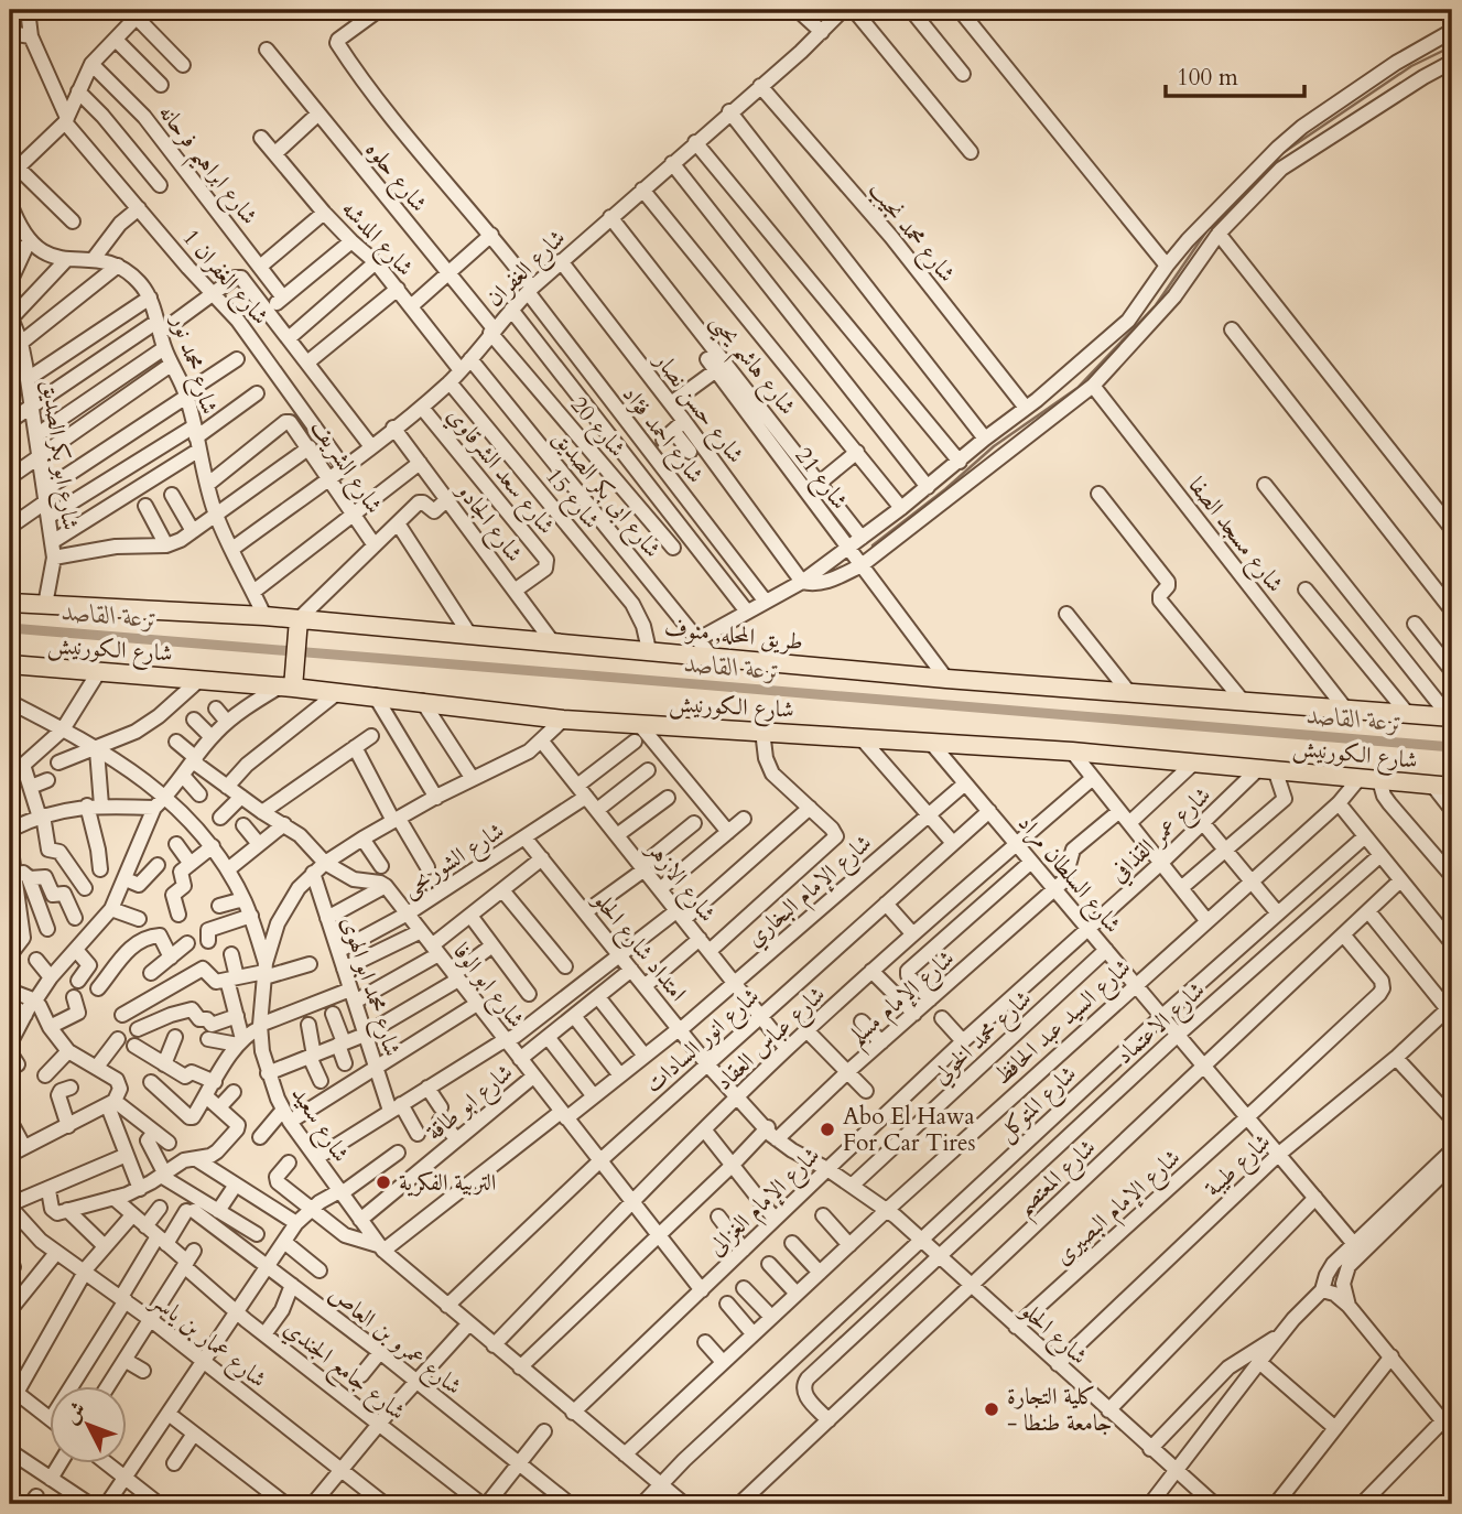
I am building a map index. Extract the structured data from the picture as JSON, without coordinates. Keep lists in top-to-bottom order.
{
  "streets": {
    "main road": ["طريق المحله, منوف", "شارع الكورنيش"],
    "street": [
      "شارع ابراهيم فرحانه",
      "شارع حلوه",
      "شارع محمد نجيب",
      "شارع المدشه",
      "شارع الغفران",
      "شارع الغفران 1",
      "شارع هاشم يحيى",
      "شارع محمد نور",
      "شارع حسن نصار",
      "شارع 20",
      "شارع احمد فؤاد",
      "شارع ابو بكر الصديق",
      "شارع الشريف",
      "شارع سعد الشرقاوي",
      "شارع 21",
      "شارع ابى بكر الصديق",
      "شارع 15",
      "شارع الجادو",
      "شارع مسجد الصفا",
      "شارع عمر القذافي",
      "شارع الشوربجى",
      "شارع السلطان مراد",
      "شارع الازهر",
      "شارع الإمام البخاري",
      "امتداد شارع الحلو",
      "شارع ابو الوفا",
      "شارع محمد ابو الهوى",
      "شارع الإمام مسلم",
      "شارع السيد عبد الحافظ",
      "شارع الاعتماد",
      "شارع محمد الخولي",
      "شارع عباس العقاد",
      "شارع انور السادات",
      "شارع ابو طاقة",
      "شارع المتوكل",
      "شارع سعيد",
      "شارع طيبة",
      "شارع المعتصم",
      "شارع الإمام الغزالى",
      "شارع الإمام البصيرى",
      "شارع الحلو",
      "شارع عمار بن ياسر",
      "شارع عمرو بن العاص",
      "شارع جامع الجندي"
    ]
  },
  "crossings": [
    ["شارع حلوه", "شارع الغفران"],
    ["شارع حلوه", "شارع 20"],
    ["شارع محمد نجيب", "شارع الغفران"],
    ["شارع المدشه", "شارع الغفران"],
    ["شارع المدشه", "شارع ابى بكر الصديق"],
    ["شارع الغفران", "شارع الغفران 1"],
    ["شارع الغفران", "شارع هاشم يحيى"],
    ["شارع الغفران", "شارع محمد نور"],
    ["شارع الغفران", "شارع حسن نصار"],
    ["شارع الغفران", "شارع 20"],
    ["شارع الغفران", "شارع احمد فؤاد"],
    ["شارع الغفران", "شارع الشريف"],
    ["شارع الغفران", "شارع سعد الشرقاوي"],
    ["شارع الغفران", "شارع ابى بكر الصديق"],
    ["شارع الغفران", "شارع 15"],
    ["شارع الغفران", "شارع الجادو"],
    ["شارع محمد نور", "شارع الشريف"],
    ["شارع محمد نور", "طريق المحله, منوف"],
    ["شارع حسن نصار", "شارع 21"],
    ["شارع ابو بكر الصديق", "طريق المحله, منوف"],
    ["شارع سعد الشرقاوي", "شارع الجادو"],
    ["شارع 21", "طريق المحله, منوف"],
    ["شارع ابى بكر الصديق", "طريق المحله, منوف"],
    ["شارع 15", "طريق المحله, منوف"],
    ["شارع الجادو", "طريق المحله, منوف"],
    ["شارع مسجد الصفا", "طريق المحله, منوف"],
    ["شارع الكورنيش", "شارع عمر القذافي"],
    ["شارع الكورنيش", "شارع الشوربجى"],
    ["شارع الكورنيش", "شارع السلطان مراد"],
    ["شارع الكورنيش", "شارع السيد عبد الحافظ"],
    ["شارع الكورنيش", "شارع سعيد"],
    ["شارع عمر القذافي", "شارع السلطان مراد"],
    ["شارع عمر القذافي", "شارع الإمام الغزالى"],
    ["شارع الشوربجى", "شارع الازهر"],
    ["شارع الشوربجى", "امتداد شارع الحلو"],
    ["شارع الشوربجى", "شارع ابو الوفا"],
    ["شارع الشوربجى", "شارع محمد ابو الهوى"],
    ["شارع السلطان مراد", "شارع الإمام البخاري"],
    ["شارع السلطان مراد", "شارع الإمام مسلم"],
    ["شارع السلطان مراد", "شارع السيد عبد الحافظ"],
    ["شارع السلطان مراد", "شارع الاعتماد"],
    ["شارع السلطان مراد", "شارع محمد الخولي"],
    ["شارع السلطان مراد", "شارع عباس العقاد"],
    ["شارع السلطان مراد", "شارع انور السادات"],
    ["شارع السلطان مراد", "شارع المتوكل"],
    ["شارع السلطان مراد", "شارع طيبة"],
    ["شارع السلطان مراد", "شارع المعتصم"],
    ["شارع السلطان مراد", "شارع الإمام الغزالى"],
    ["شارع السلطان مراد", "شارع الإمام البصيرى"],
    ["شارع الازهر", "شارع الإمام البخاري"],
    ["شارع الازهر", "شارع عباس العقاد"],
    ["شارع الازهر", "شارع انور السادات"],
    ["شارع الازهر", "شارع سعيد"],
    ["شارع الإمام البخاري", "امتداد شارع الحلو"],
    ["شارع الإمام البخاري", "شارع ابو الوفا"],
    ["شارع الإمام البخاري", "شارع سعيد"],
    ["امتداد شارع الحلو", "شارع الإمام مسلم"],
    ["امتداد شارع الحلو", "شارع السيد عبد الحافظ"],
    ["امتداد شارع الحلو", "شارع الاعتماد"],
    ["امتداد شارع الحلو", "شارع محمد الخولي"],
    ["امتداد شارع الحلو", "شارع عباس العقاد"],
    ["امتداد شارع الحلو", "شارع انور السادات"],
    ["امتداد شارع الحلو", "شارع المتوكل"],
    ["امتداد شارع الحلو", "شارع المعتصم"],
    ["امتداد شارع الحلو", "شارع الإمام الغزالى"],
    ["امتداد شارع الحلو", "شارع الحلو"],
    ["شارع ابو الوفا", "شارع الإمام مسلم"],
    ["شارع ابو الوفا", "شارع عباس العقاد"],
    ["شارع ابو الوفا", "شارع انور السادات"],
    ["شارع ابو الوفا", "شارع ابو طاقة"],
    ["شارع ابو الوفا", "شارع الإمام الغزالى"],
    ["شارع محمد ابو الهوى", "شارع سعيد"],
    ["شارع الإمام مسلم", "شارع سعيد"],
    ["شارع السيد عبد الحافظ", "شارع سعيد"],
    ["شارع الاعتماد", "شارع المعتصم"],
    ["شارع عباس العقاد", "شارع سعيد"],
    ["شارع انور السادات", "شارع سعيد"],
    ["شارع ابو طاقة", "شارع سعيد"],
    ["شارع المتوكل", "شارع سعيد"],
    ["شارع سعيد", "شارع الإمام الغزالى"],
    ["شارع طيبة", "شارع الحلو"],
    ["شارع المعتصم", "شارع الإمام البصيرى"],
    ["شارع المعتصم", "شارع الحلو"],
    ["شارع الإمام البصيرى", "شارع الحلو"],
    ["شارع عمرو بن العاص", "شارع جامع الجندي"]
  ],
  "water": ["ترعة القاصد"],
  "places": ["Abo El Hawa For Car Tires", "التربية الفكرية", "كلية التجارة - جامعة طنطا"],
  "scale_bar": "100 m",
  "north": "top left"
}
